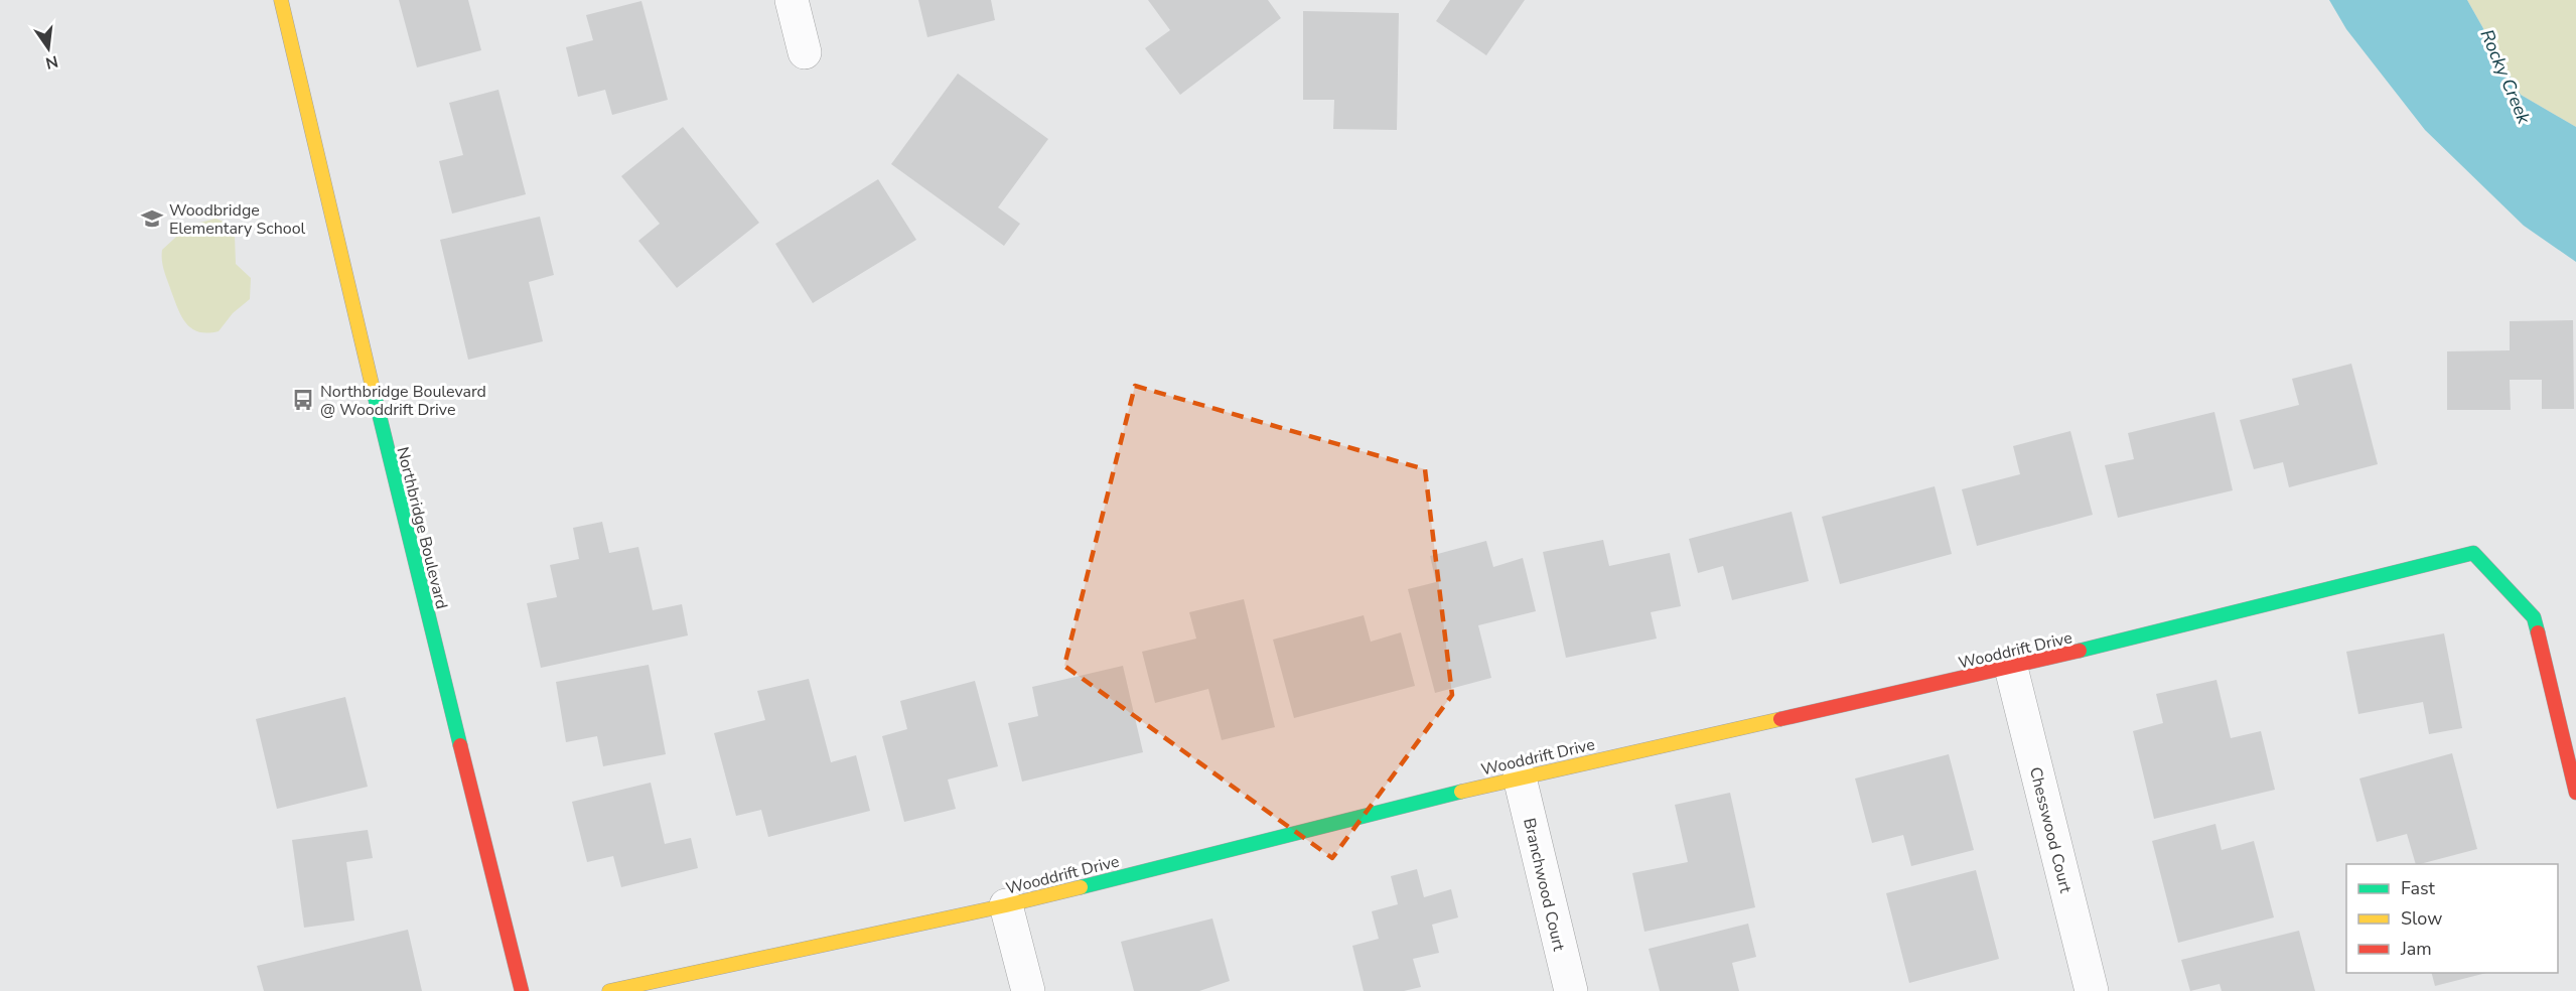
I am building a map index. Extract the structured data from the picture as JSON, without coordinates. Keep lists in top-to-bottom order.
{
  "streets": {
    "street": [
      "Northbridge Boulevard",
      "Wooddrift Drive",
      "Chesswood Court",
      "Branchwood Court"
    ]
  },
  "crossings": [
    ["Wooddrift Drive", "Chesswood Court"],
    ["Wooddrift Drive", "Branchwood Court"]
  ],
  "water": ["Rocky Creek"],
  "places": {
    "school or university": ["Woodbridge Elementary School"],
    "bus stop": ["Northbridge Boulevard @ Wooddrift Drive"]
  },
  "legend": ["Fast", "Slow", "Jam"],
  "north": "bottom"
}
